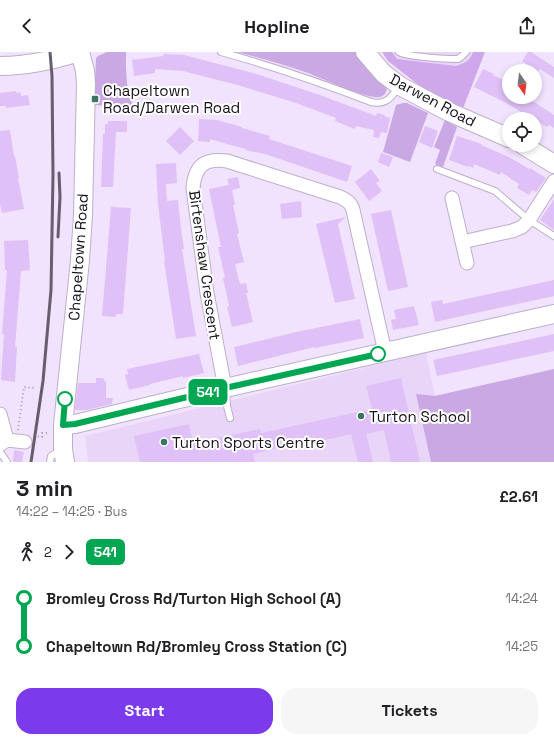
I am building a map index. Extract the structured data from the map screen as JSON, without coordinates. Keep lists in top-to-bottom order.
{
  "streets": {
    "main road": ["Darwen Road", "Chapeltown Road"],
    "street": ["Birtenshaw Crescent"]
  },
  "places": {
    "transit": ["Chapeltown Road/Darwen Road"],
    "other": ["Turton School", "Turton Sports Centre"]
  },
  "lines": ["bus line 541"],
  "north": "bottom",
  "page": {
    "header": "Hopline",
    "on_map": "541",
    "heading": ["3 min", "14:22 – 14:25 · Bus", "£2.61"],
    "legs": ["2", "541"],
    "list": [
      {
        "name": "Bromley Cross Rd/Turton High School (A)",
        "value": "14:24"
      },
      {
        "name": "Chapeltown Rd/Bromley Cross Station (C)",
        "value": "14:25"
      }
    ],
    "buttons": ["Start", "Tickets"]
  }
}
